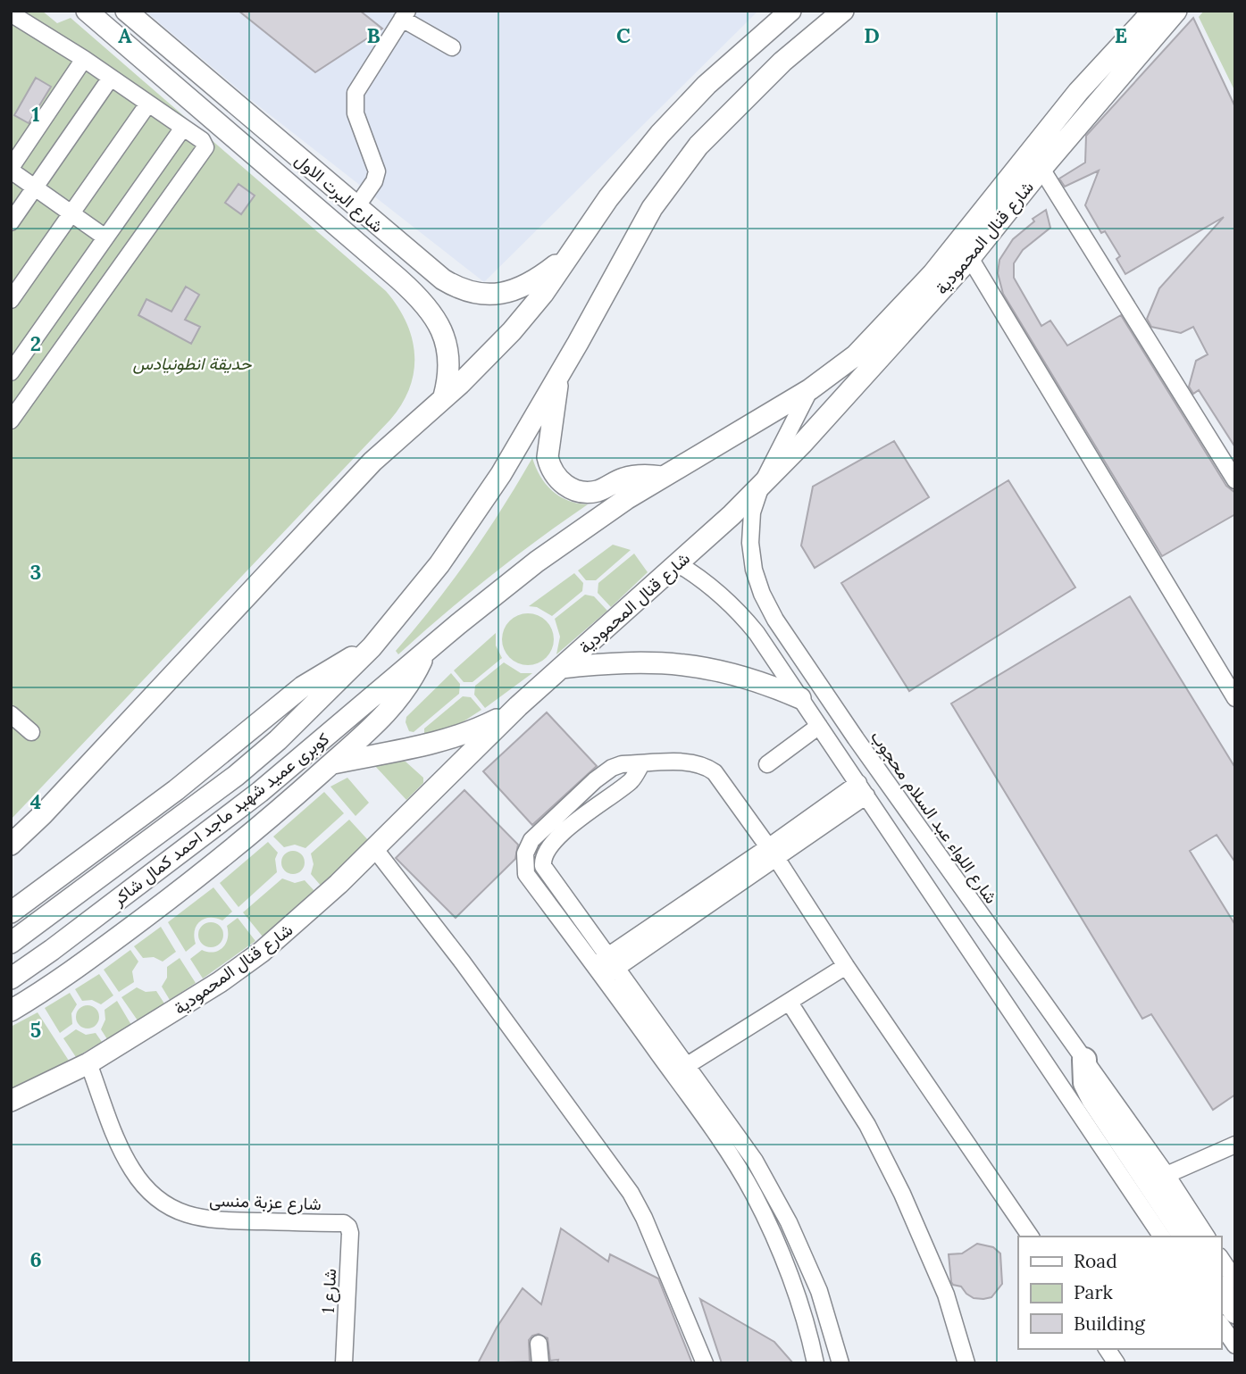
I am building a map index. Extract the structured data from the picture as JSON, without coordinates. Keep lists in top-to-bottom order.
{
  "streets": {
    "main road": ["شارع البرت الاول", "شارع قنال المحمودية", "كوبرى عميد شهيد ماجد احمد كمال شاكر"],
    "street": ["شارع اللواء عبد السلام محجوب", "شارع عزبة منسى", "شارع 1"]
  },
  "crossings": [
    ["شارع قنال المحمودية", "شارع اللواء عبد السلام محجوب"],
    ["شارع قنال المحمودية", "كوبرى عميد شهيد ماجد احمد كمال شاكر"],
    ["شارع قنال المحمودية", "شارع عزبة منسى"],
    ["شارع عزبة منسى", "شارع 1"]
  ],
  "parks": ["حديقة انطونيادس"],
  "legend": ["Road", "Park", "Building"],
  "grid": {
    "columns": [
      "A",
      "B",
      "C",
      "D",
      "E"
    ],
    "rows": [
      "1",
      "2",
      "3",
      "4",
      "5",
      "6"
    ]
  }
}
